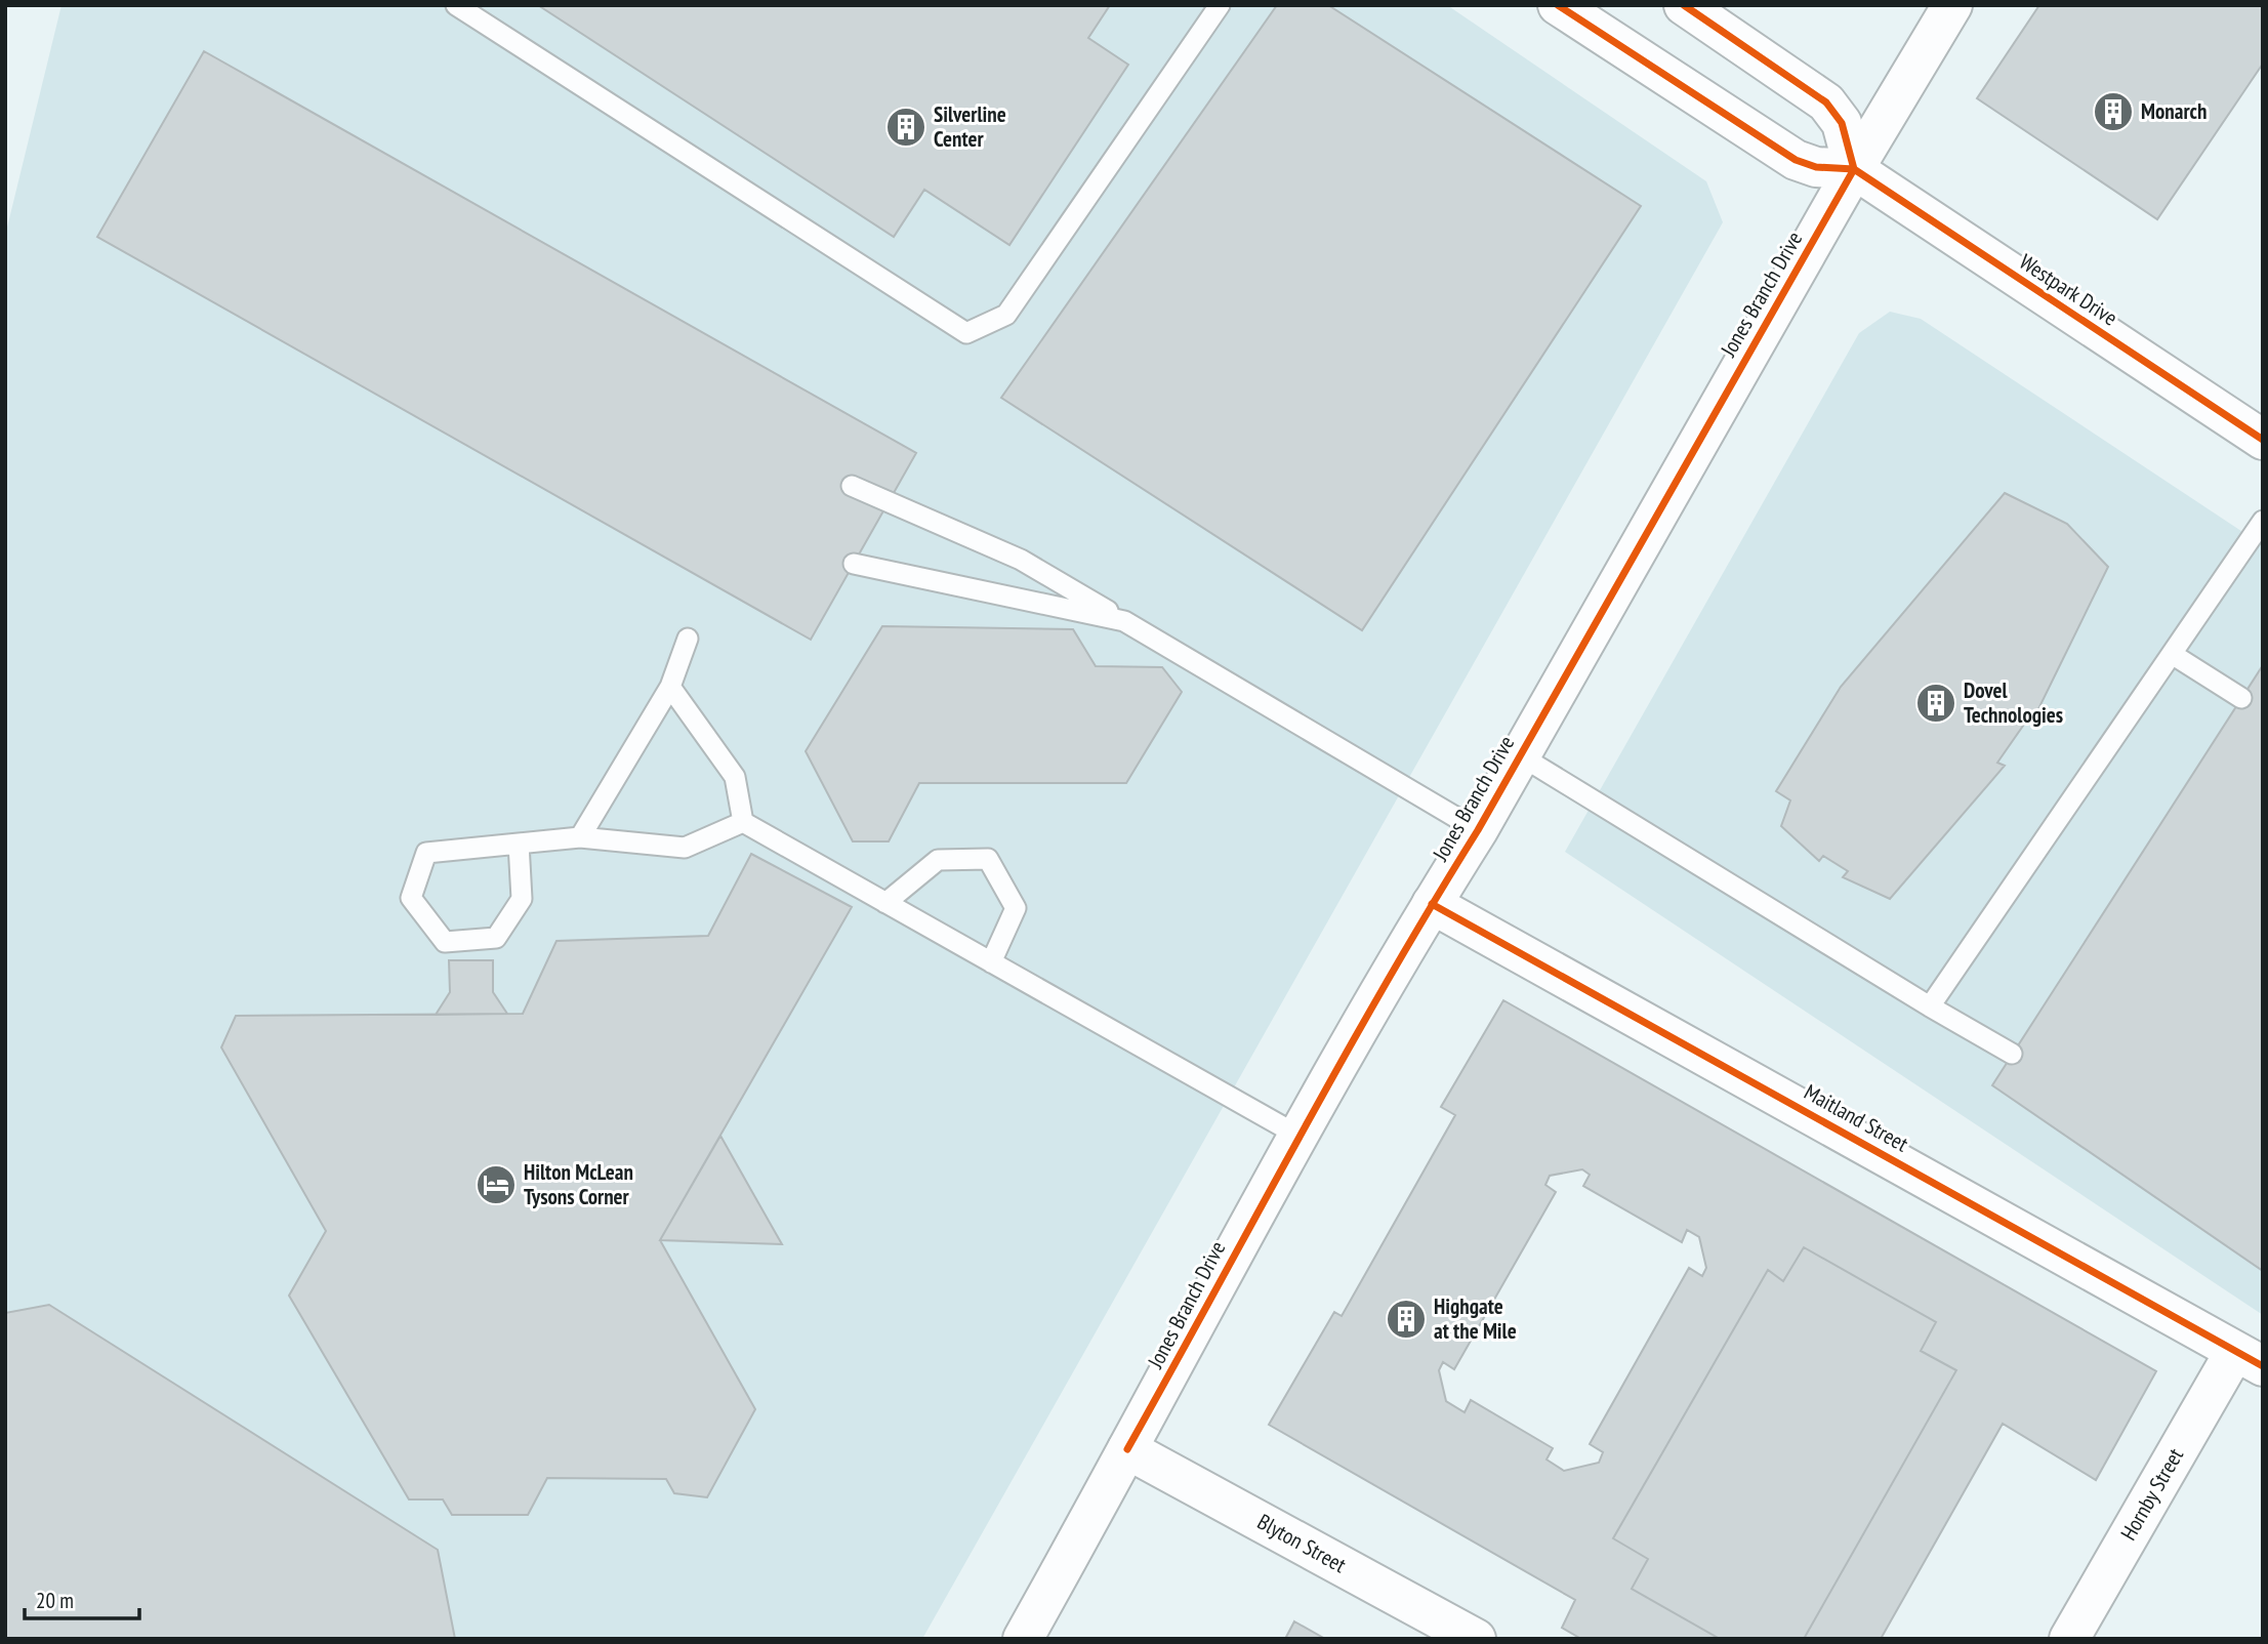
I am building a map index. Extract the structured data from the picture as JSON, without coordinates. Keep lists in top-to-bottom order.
{
  "streets": {
    "street": [
      "Westpark Drive",
      "Jones Branch Drive",
      "Maitland Street",
      "Hornby Street",
      "Blyton Street"
    ]
  },
  "crossings": [
    ["Westpark Drive", "Jones Branch Drive"],
    ["Jones Branch Drive", "Maitland Street"],
    ["Jones Branch Drive", "Blyton Street"],
    ["Maitland Street", "Hornby Street"]
  ],
  "places": {
    "building": [
      "Monarch",
      "Silverline Center",
      "Dovel Technologies",
      "Highgate at the Mile"
    ],
    "hotel": ["Hilton McLean Tysons Corner"]
  },
  "scale_bar": "20 m"
}
